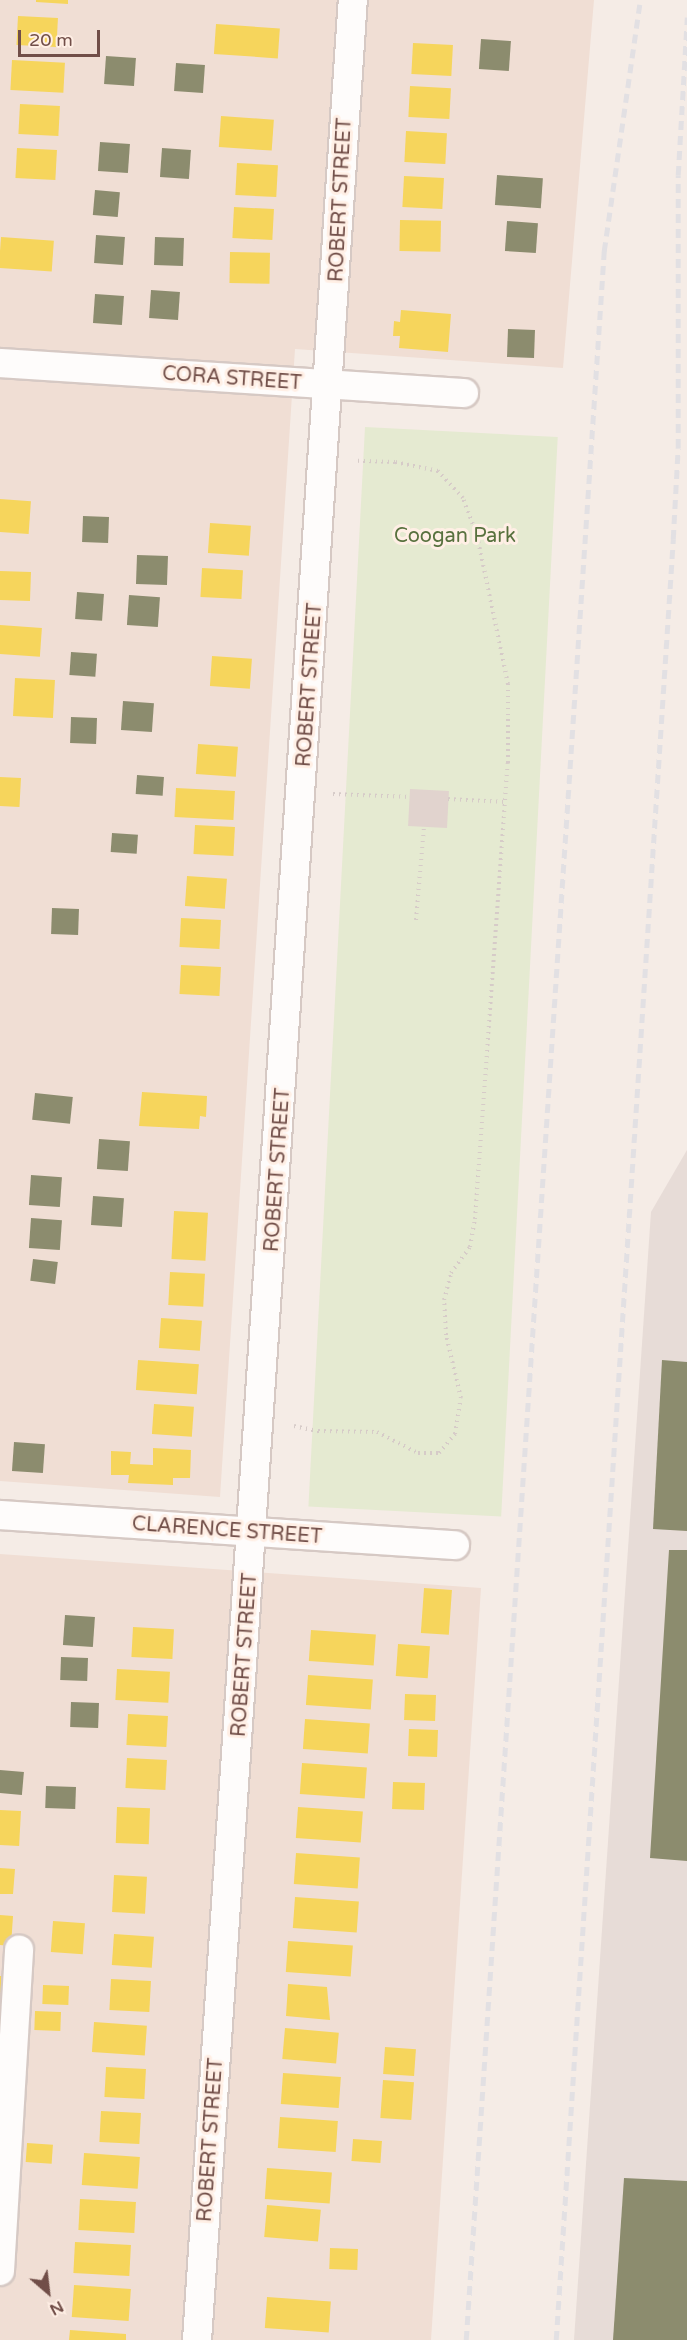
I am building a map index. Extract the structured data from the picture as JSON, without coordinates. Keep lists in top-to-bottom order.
{
  "streets": {
    "street": ["ROBERT STREET", "CORA STREET", "CLARENCE STREET"]
  },
  "crossings": [
    ["ROBERT STREET", "CORA STREET"],
    ["ROBERT STREET", "CLARENCE STREET"]
  ],
  "parks": ["Coogan Park"],
  "scale_bar": "20 m",
  "north": "bottom right"
}
